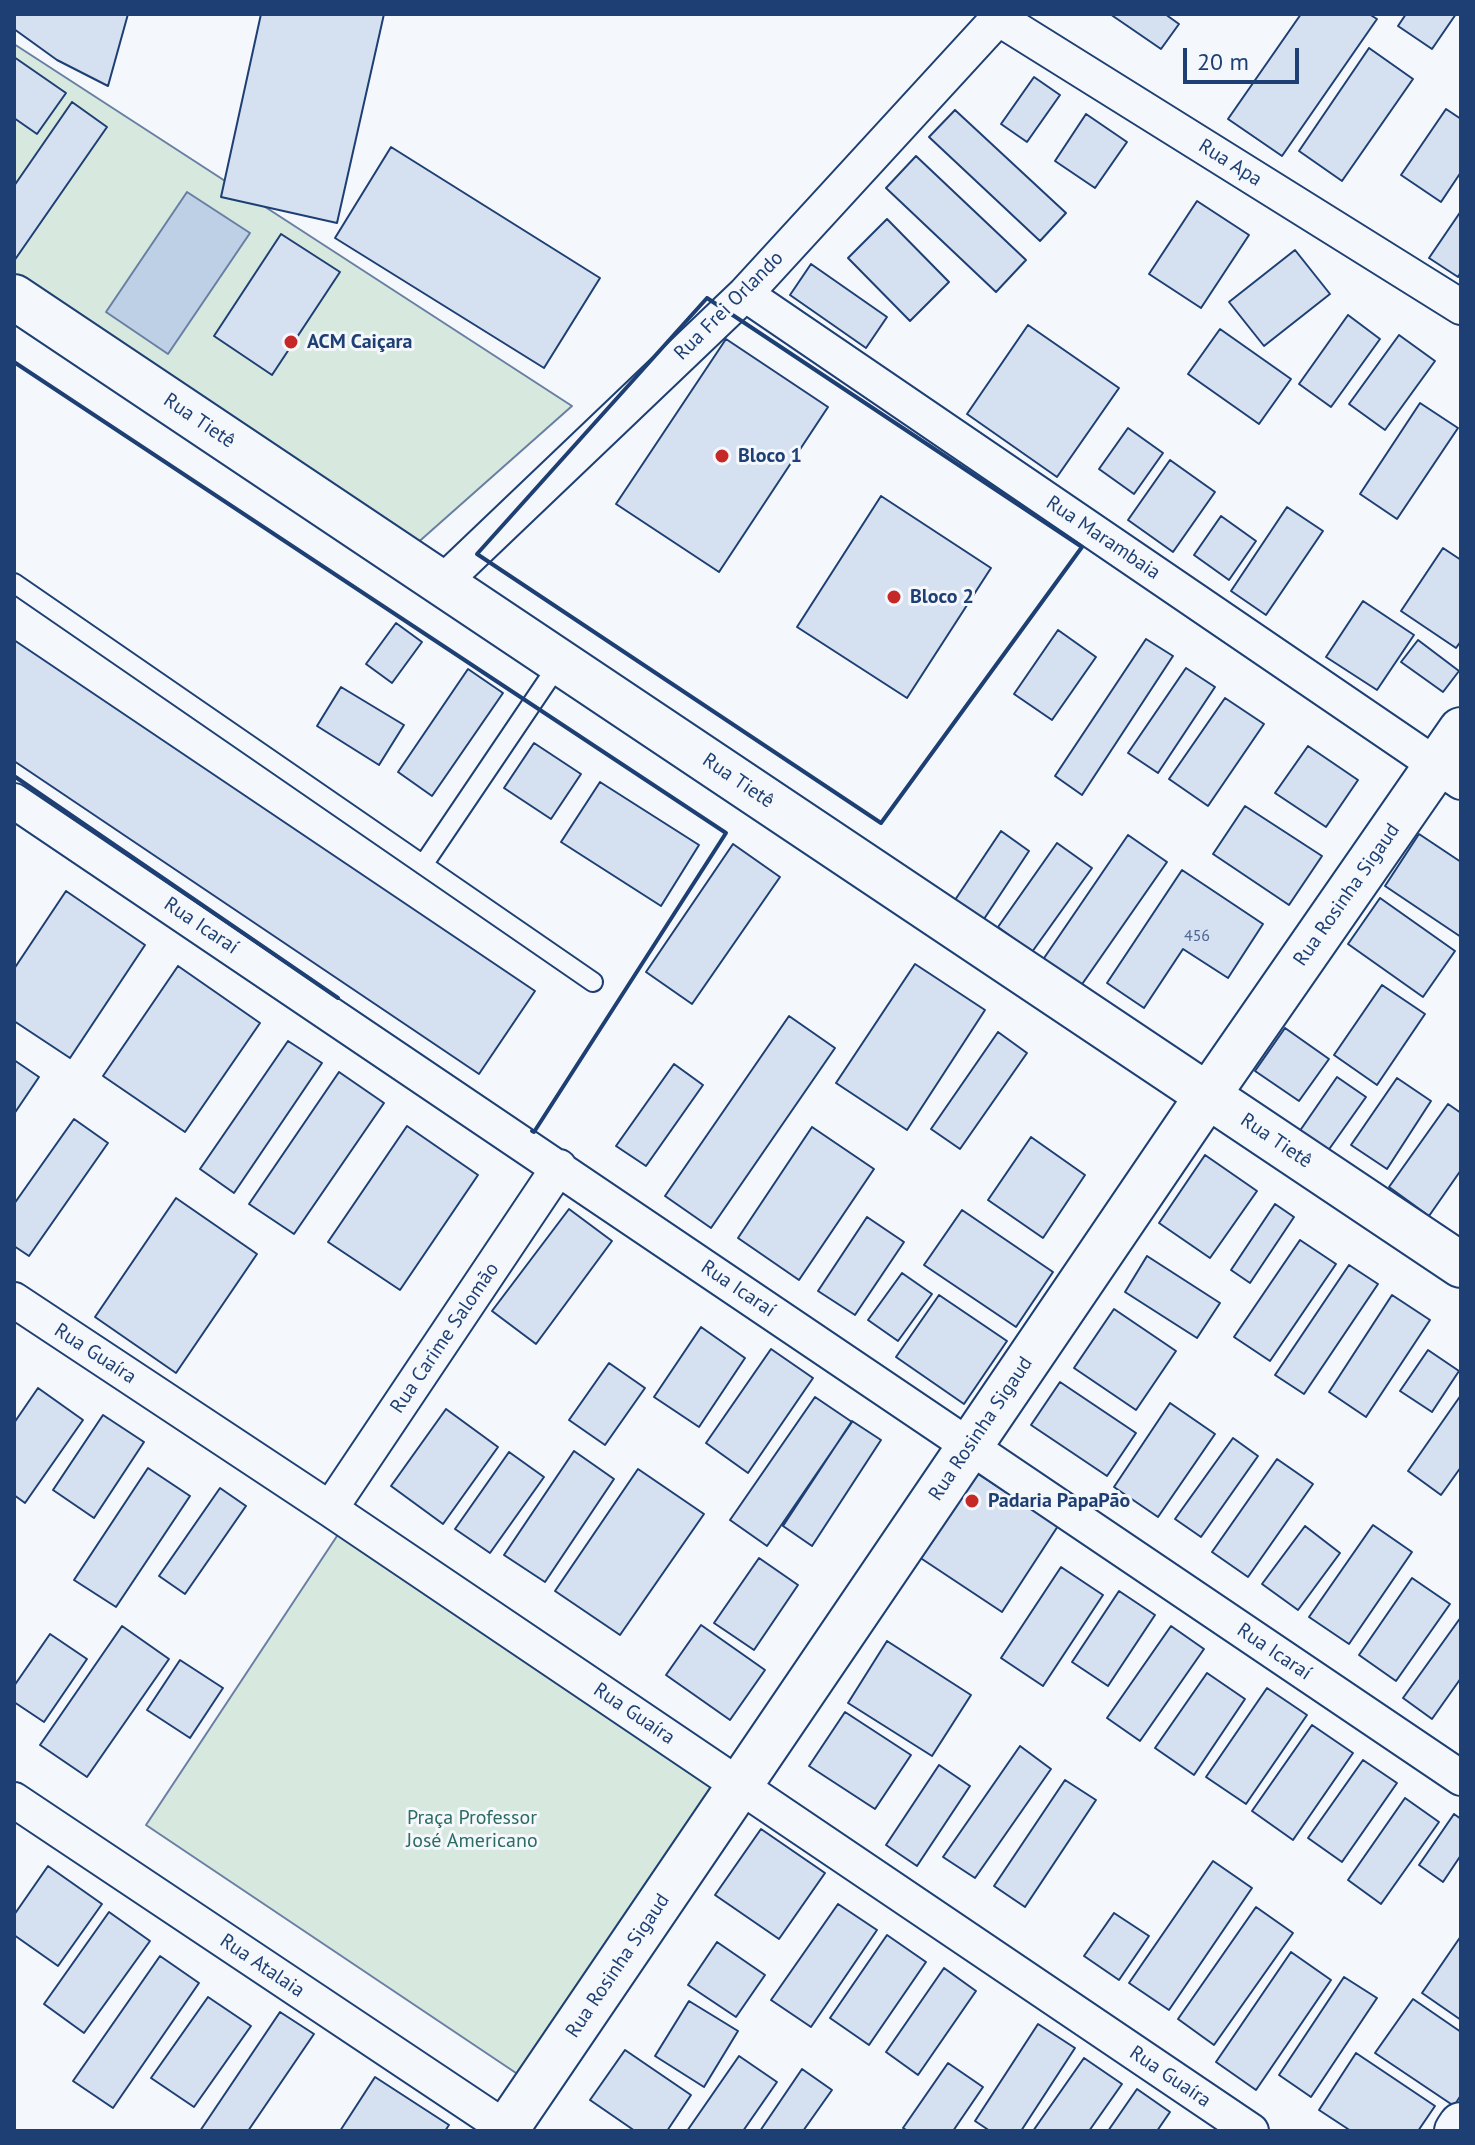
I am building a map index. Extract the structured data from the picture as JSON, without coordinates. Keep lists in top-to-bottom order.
{
  "streets": {
    "street": [
      "Rua Apa",
      "Rua Frei Orlando",
      "Rua Tietê",
      "Rua Marambaia",
      "Rua Rosinha Sigaud",
      "Rua Icaraí",
      "Rua Carime Salomão",
      "Rua Guaíra",
      "Rua Atalaia"
    ]
  },
  "crossings": [
    ["Rua Apa", "Rua Frei Orlando"],
    ["Rua Frei Orlando", "Rua Tietê"],
    ["Rua Frei Orlando", "Rua Marambaia"],
    ["Rua Tietê", "Rua Rosinha Sigaud"],
    ["Rua Marambaia", "Rua Rosinha Sigaud"],
    ["Rua Rosinha Sigaud", "Rua Icaraí"],
    ["Rua Rosinha Sigaud", "Rua Guaíra"],
    ["Rua Rosinha Sigaud", "Rua Atalaia"],
    ["Rua Icaraí", "Rua Carime Salomão"],
    ["Rua Carime Salomão", "Rua Guaíra"]
  ],
  "parks": ["Praça Professor José Americano"],
  "places": [
    "ACM Caiçara",
    "Bloco 1",
    "Bloco 2",
    "Padaria PapaPão"
  ],
  "house_numbers": ["456"],
  "scale_bar": "20 m"
}
